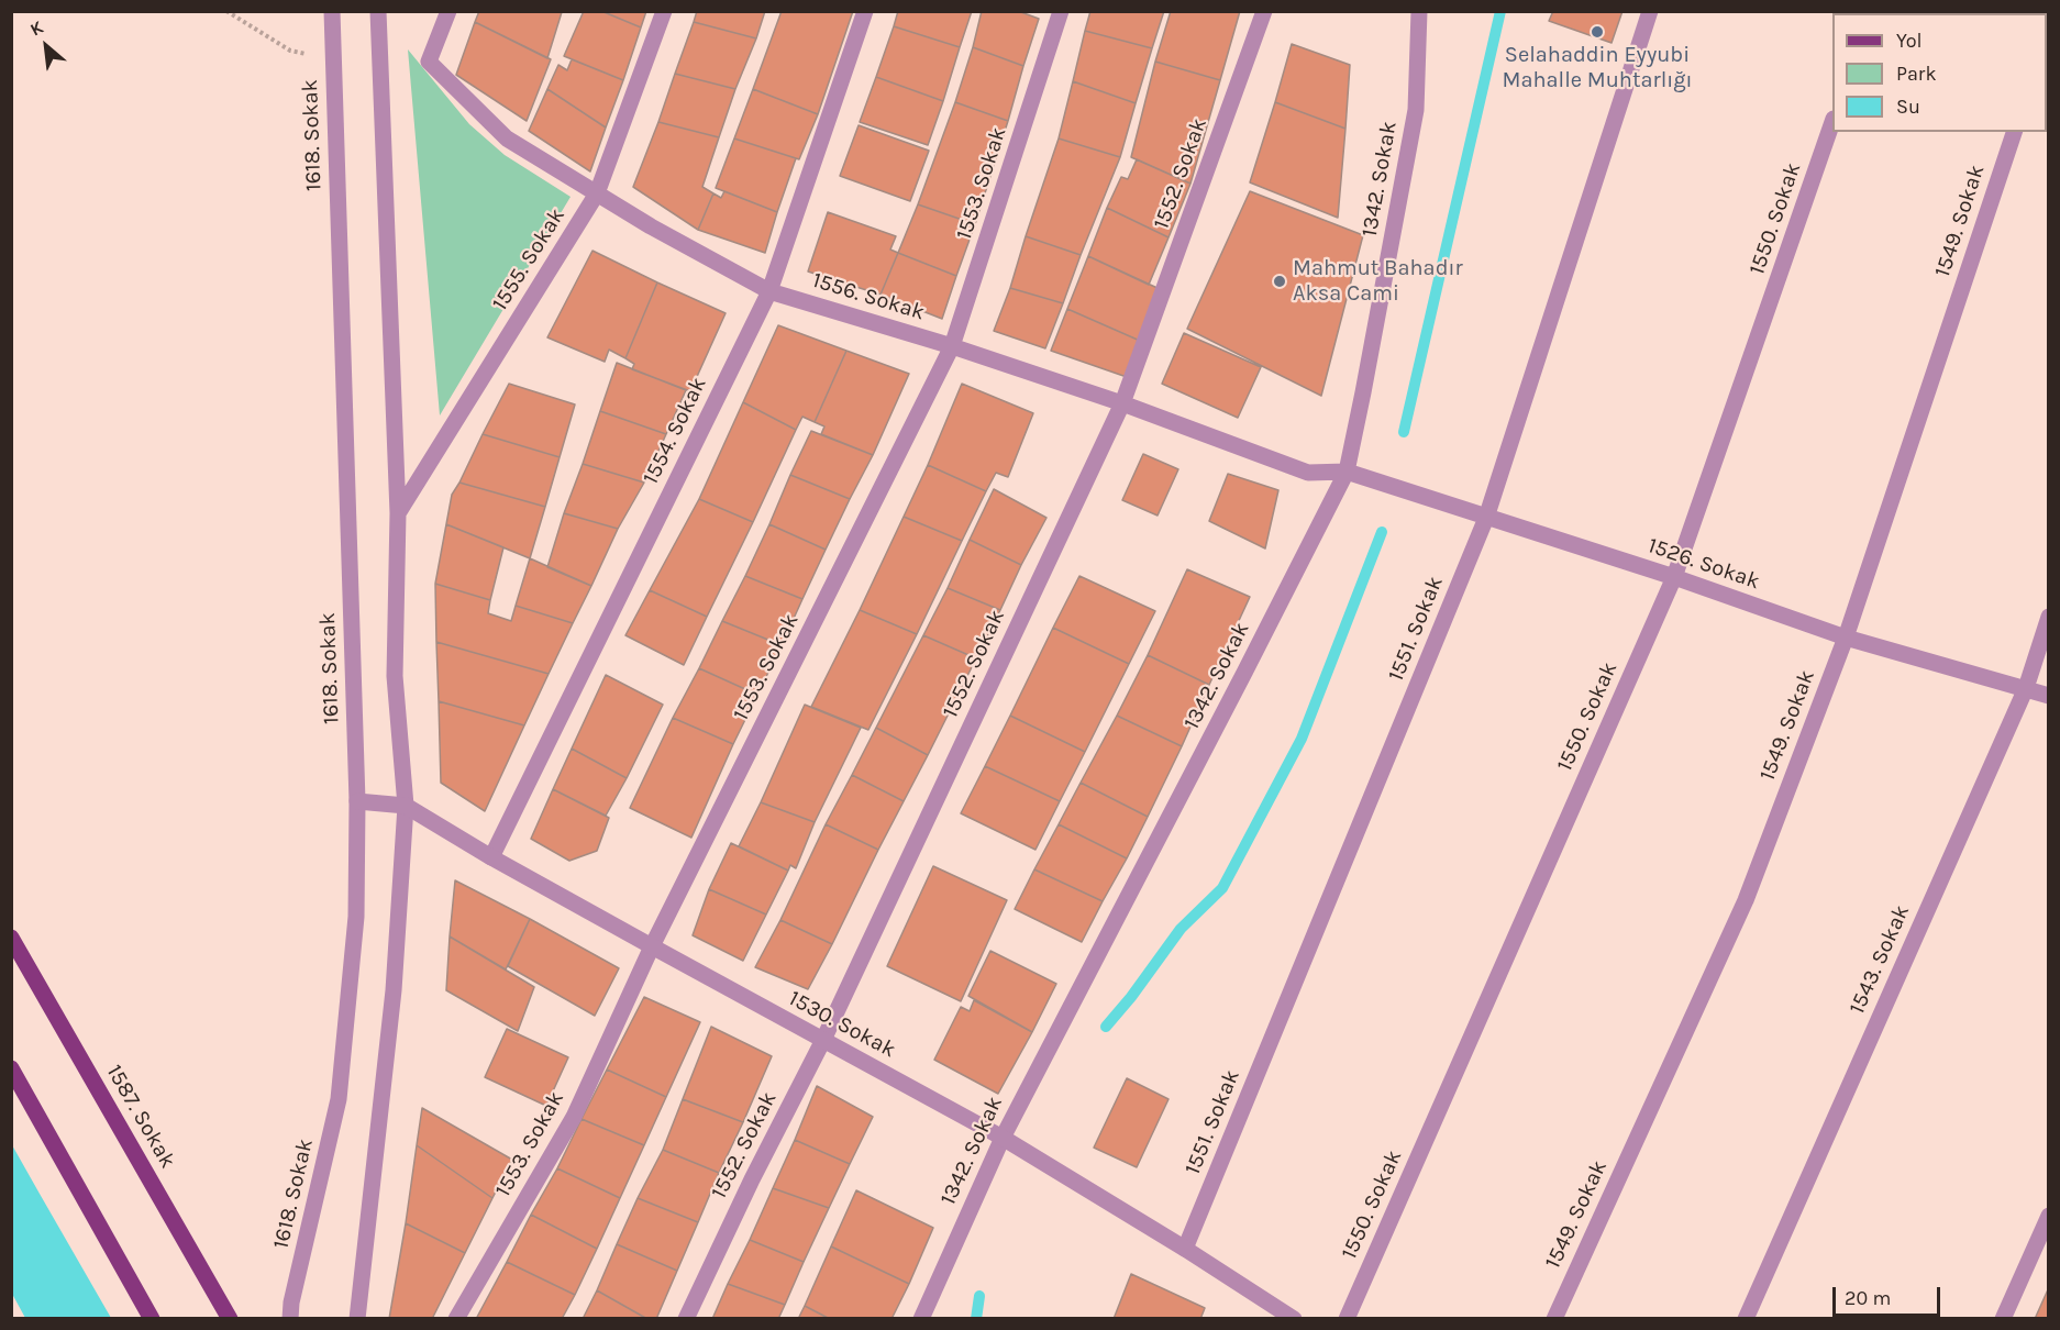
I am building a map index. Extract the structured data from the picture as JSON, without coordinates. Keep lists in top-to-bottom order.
{
  "streets": {
    "main road": ["1587. Sokak"],
    "street": [
      "1618. Sokak",
      "1552. Sokak",
      "1342. Sokak",
      "1553. Sokak",
      "1550. Sokak",
      "1549. Sokak",
      "1555. Sokak",
      "1556. Sokak",
      "1554. Sokak",
      "1526. Sokak",
      "1551. Sokak",
      "1543. Sokak",
      "1530. Sokak"
    ]
  },
  "crossings": [
    ["1618. Sokak", "1530. Sokak"],
    ["1552. Sokak", "1556. Sokak"],
    ["1552. Sokak", "1530. Sokak"],
    ["1342. Sokak", "1556. Sokak"],
    ["1342. Sokak", "1526. Sokak"],
    ["1342. Sokak", "1530. Sokak"],
    ["1553. Sokak", "1556. Sokak"],
    ["1553. Sokak", "1530. Sokak"],
    ["1550. Sokak", "1526. Sokak"],
    ["1549. Sokak", "1526. Sokak"],
    ["1555. Sokak", "1556. Sokak"],
    ["1556. Sokak", "1554. Sokak"],
    ["1556. Sokak", "1526. Sokak"],
    ["1554. Sokak", "1530. Sokak"],
    ["1526. Sokak", "1551. Sokak"],
    ["1526. Sokak", "1543. Sokak"],
    ["1551. Sokak", "1530. Sokak"]
  ],
  "places": ["Selahaddin Eyyubi Mahalle Muhtarlığı", "Mahmut Bahadır Aksa Cami"],
  "legend": ["Yol", "Park", "Su"],
  "scale_bar": "20 m",
  "north": "top left"
}
